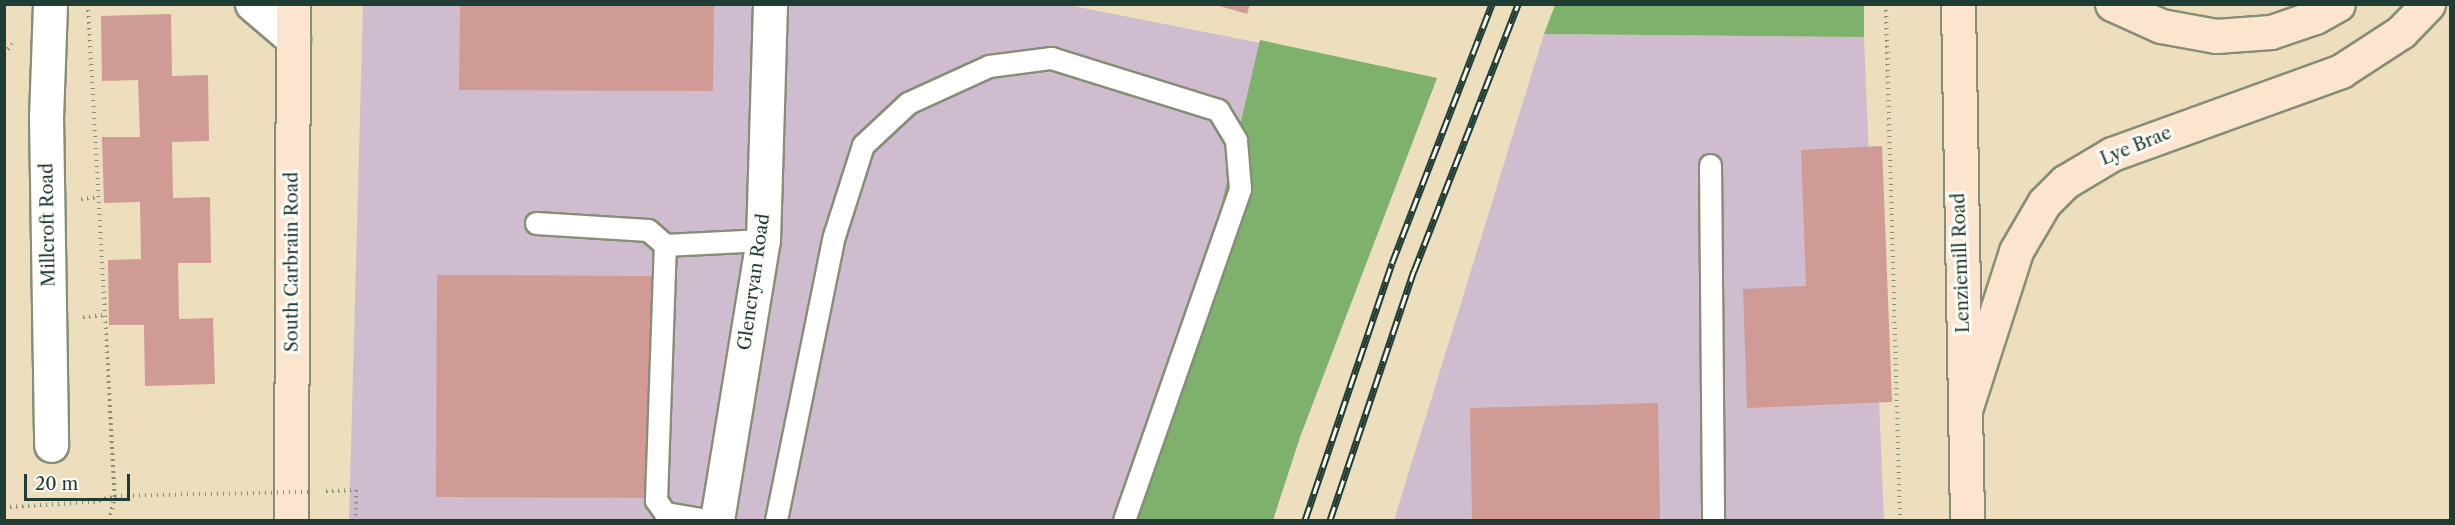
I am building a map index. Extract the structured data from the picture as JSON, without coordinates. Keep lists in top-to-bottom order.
{
  "streets": {
    "main road": ["Lye Brae", "South Carbrain Road", "Lenziemill Road"],
    "street": ["Millcroft Road", "Glencryan Road"]
  },
  "crossings": [
    ["Lye Brae", "Lenziemill Road"]
  ],
  "scale_bar": "20 m"
}
